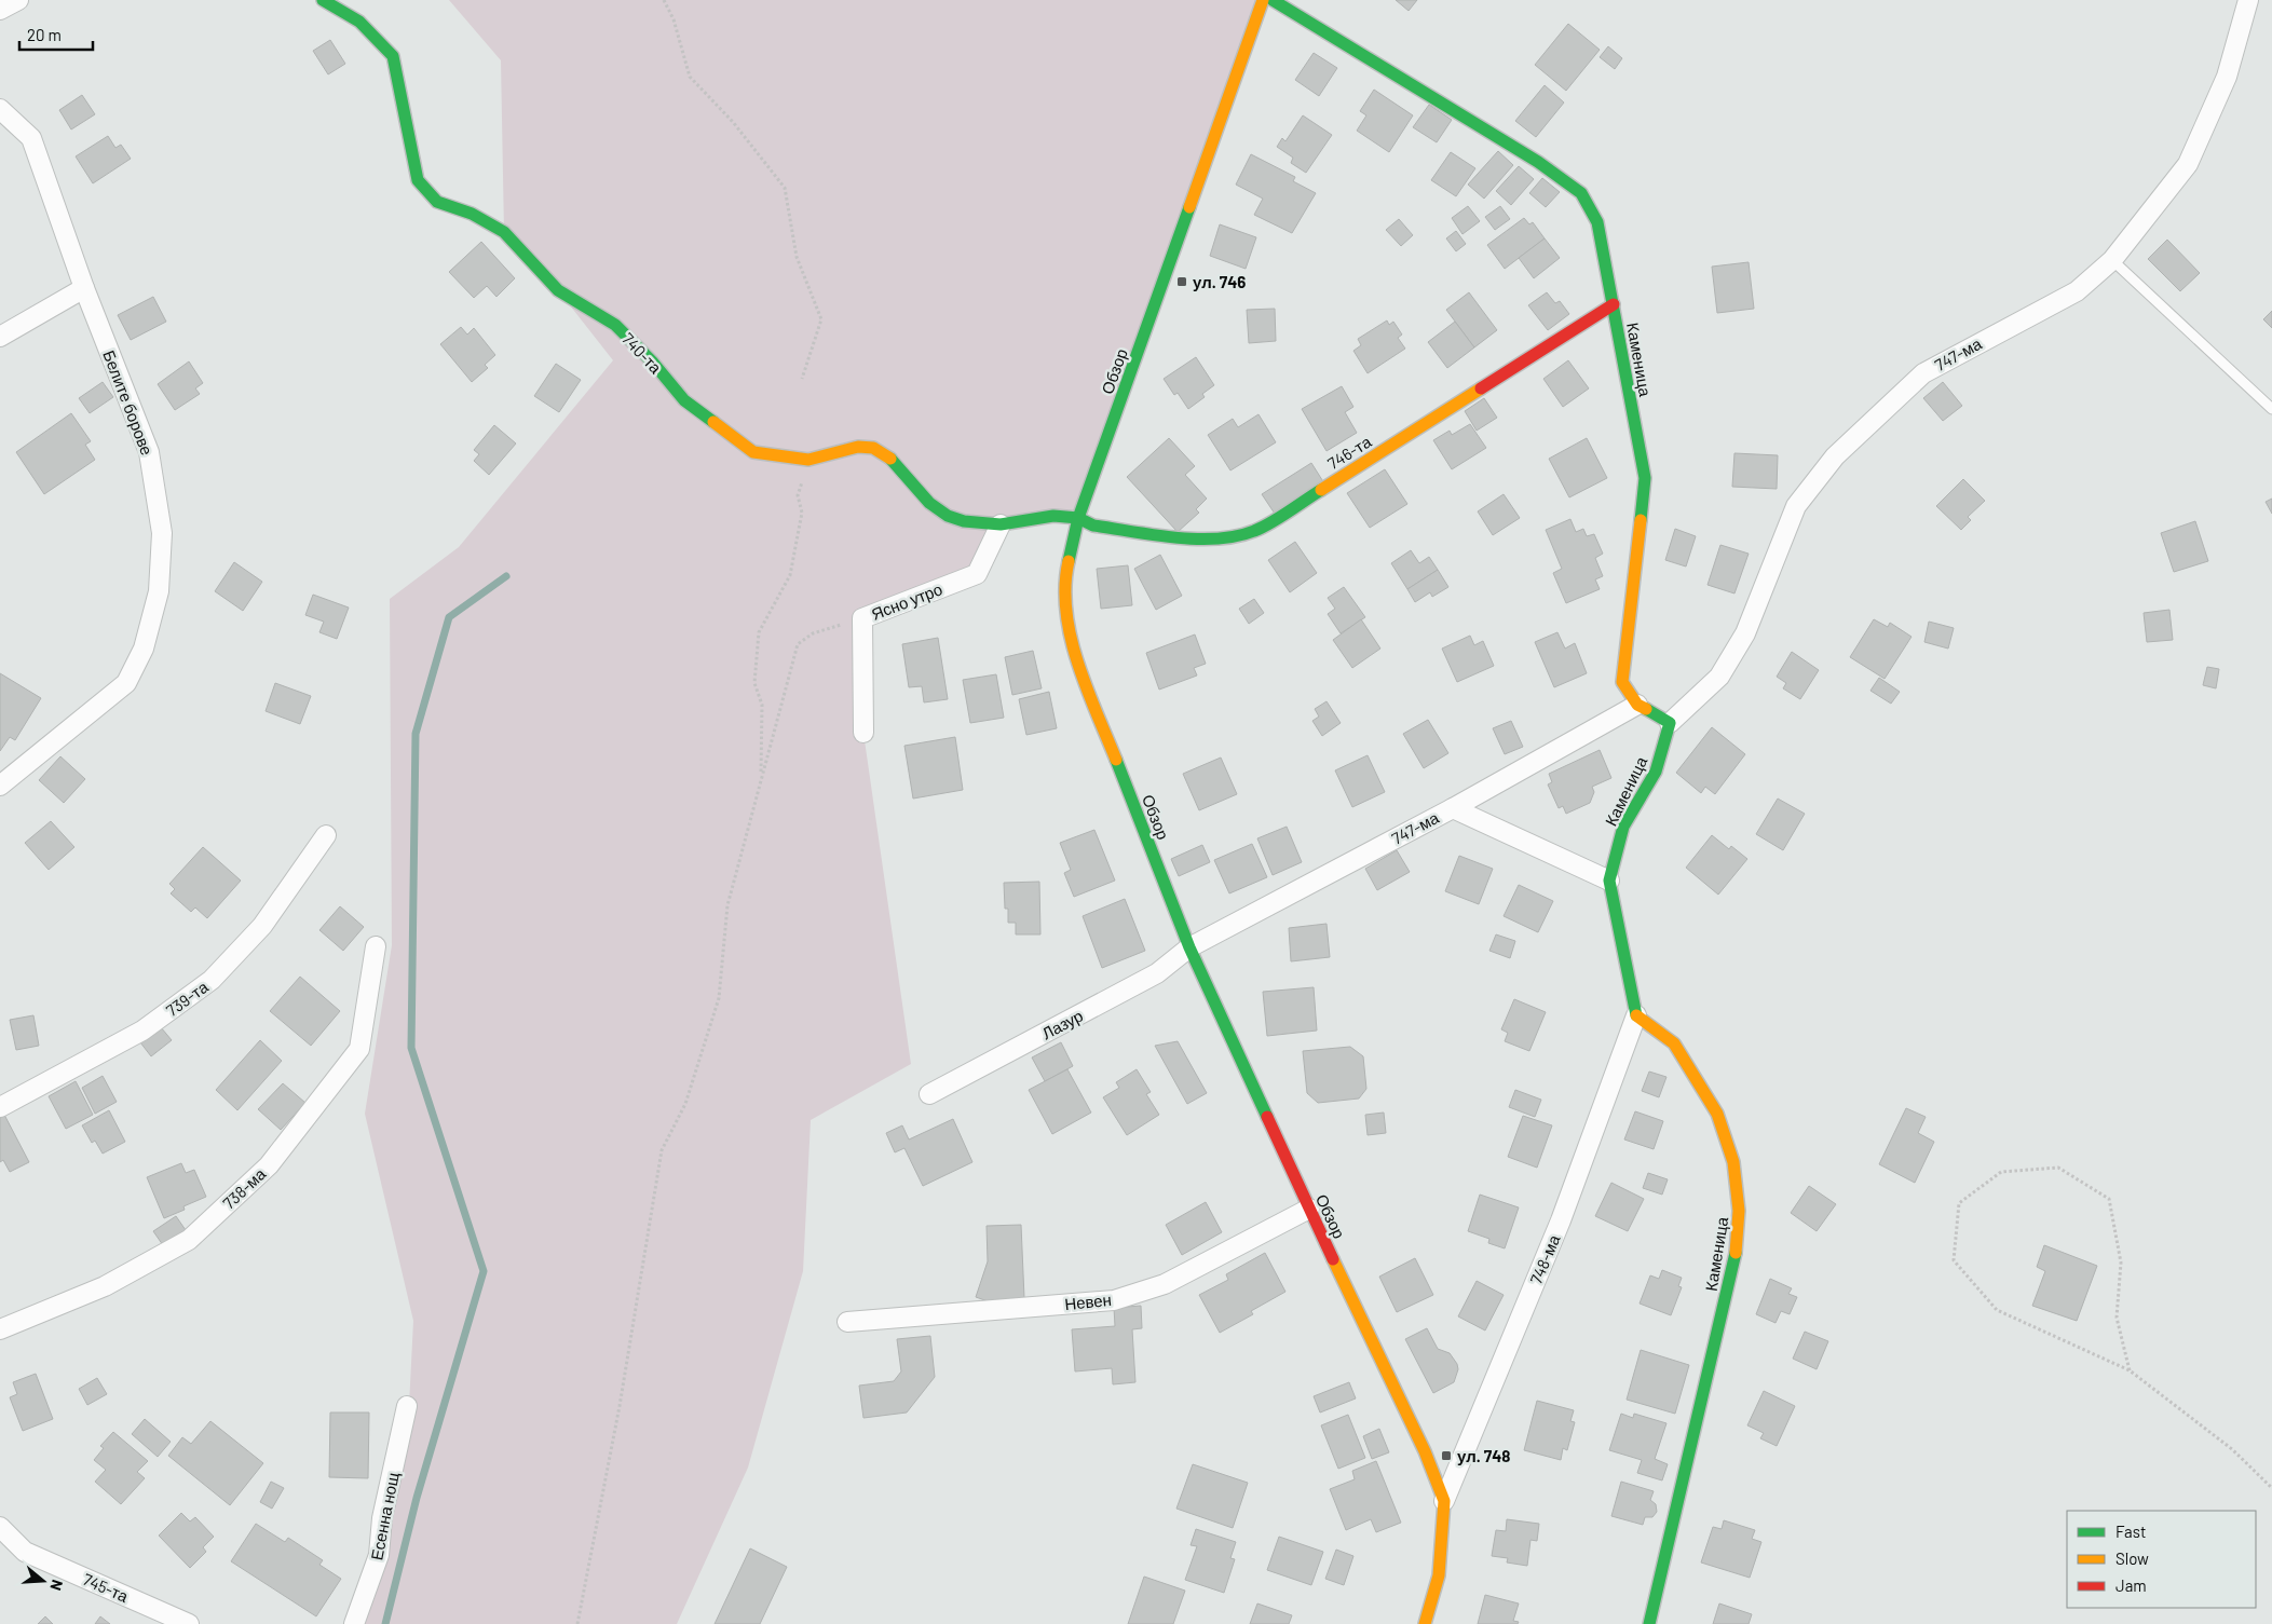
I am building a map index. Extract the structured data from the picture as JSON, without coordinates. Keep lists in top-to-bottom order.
{
  "streets": {
    "street": [
      "740-та",
      "747-ма",
      "Каменица",
      "Обзор",
      "Белите борове",
      "746-та",
      "Ясно утро",
      "739-та",
      "Лазур",
      "738-ма",
      "748-ма",
      "Невен",
      "Есенна нощ",
      "745-та"
    ]
  },
  "crossings": [
    ["740-та", "Обзор"],
    ["740-та", "746-та"],
    ["740-та", "Ясно утро"],
    ["747-ма", "Каменица"],
    ["747-ма", "Обзор"],
    ["747-ма", "Лазур"],
    ["Каменица", "746-та"],
    ["Каменица", "748-ма"],
    ["Обзор", "746-та"],
    ["Обзор", "Лазур"],
    ["Обзор", "748-ма"],
    ["Обзор", "Невен"]
  ],
  "places": {
    "transit": ["ул. 746", "ул. 748"]
  },
  "legend": ["Fast", "Slow", "Jam"],
  "scale_bar": "20 m",
  "north": "right"
}
